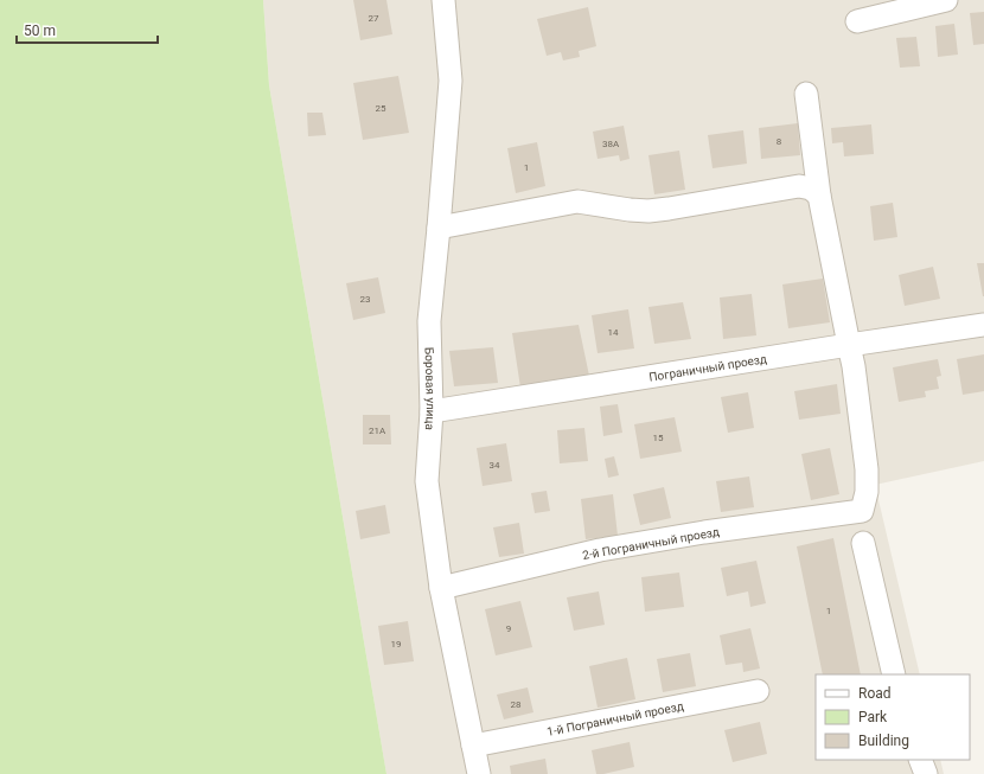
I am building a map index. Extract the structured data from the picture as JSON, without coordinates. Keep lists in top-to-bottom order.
{
  "streets": {
    "street": [
      "Пограничный проезд",
      "Боровая улица",
      "2-й Пограничный проезд",
      "1-й Пограничный проезд"
    ]
  },
  "crossings": [
    ["Пограничный проезд", "Боровая улица"],
    ["Пограничный проезд", "2-й Пограничный проезд"],
    ["Боровая улица", "2-й Пограничный проезд"],
    ["Боровая улица", "1-й Пограничный проезд"]
  ],
  "house_numbers": [
    "27",
    "25",
    "8",
    "38А",
    "1",
    "23",
    "14",
    "21А",
    "15",
    "34",
    "1",
    "9",
    "19",
    "28"
  ],
  "legend": ["Road", "Park", "Building"],
  "scale_bar": "50 m"
}
